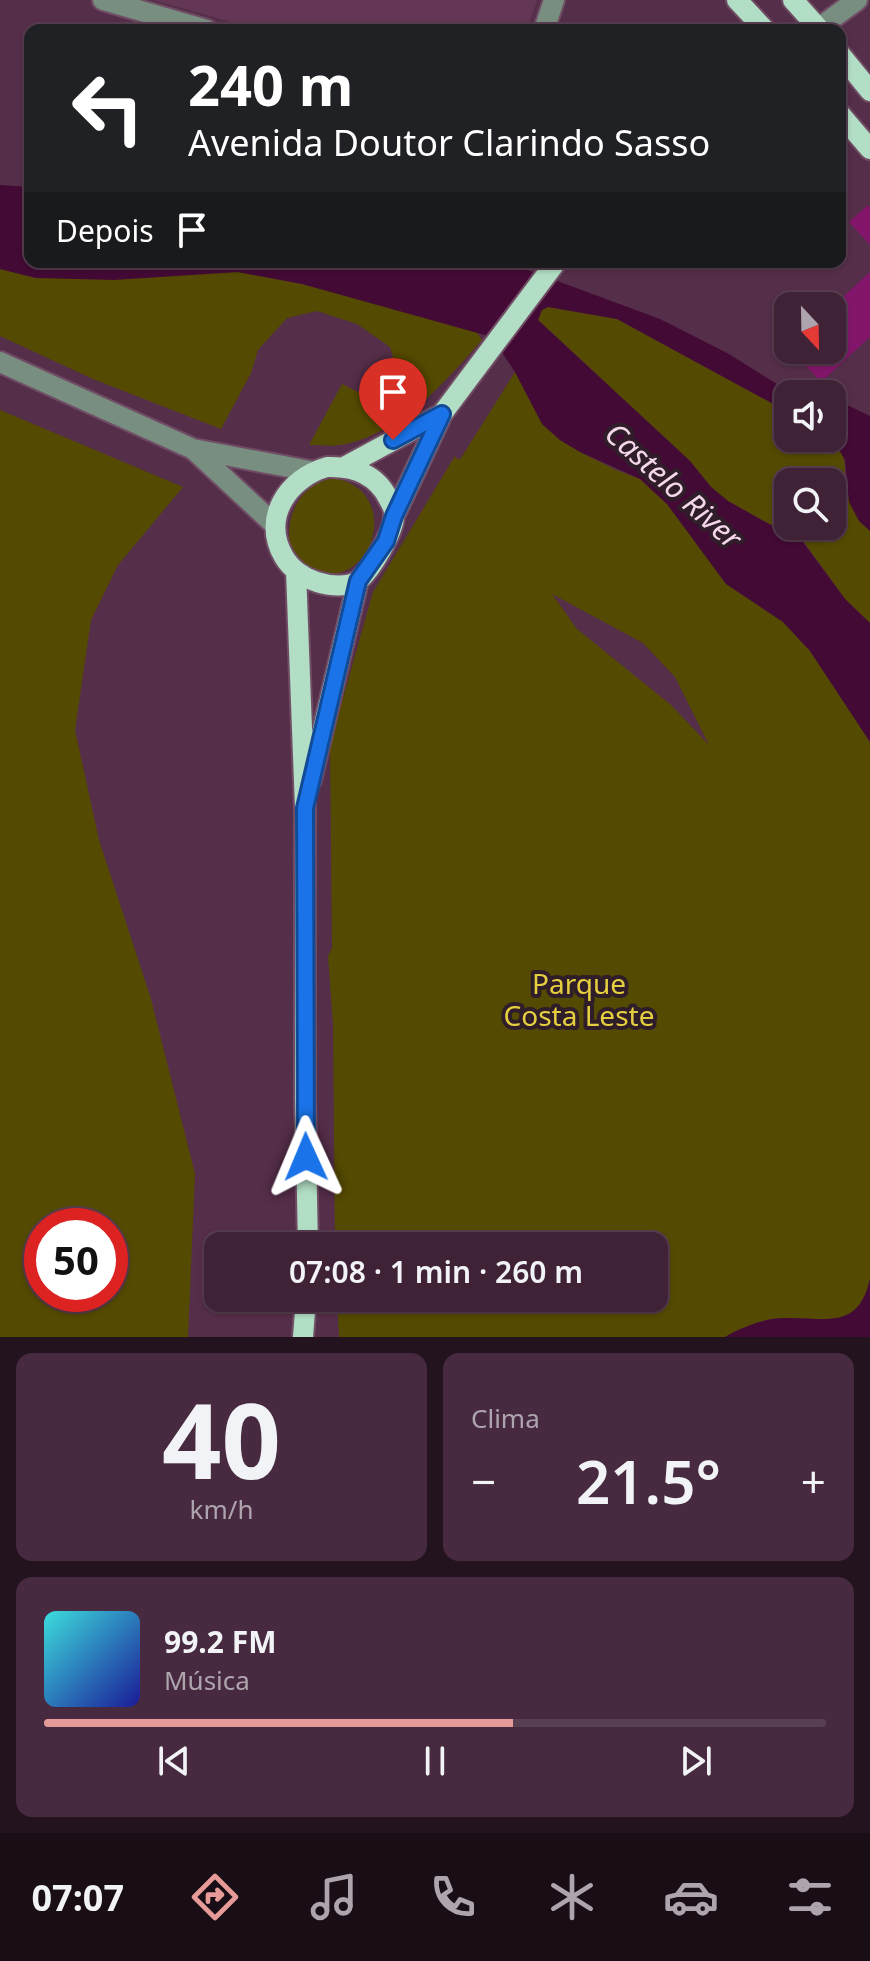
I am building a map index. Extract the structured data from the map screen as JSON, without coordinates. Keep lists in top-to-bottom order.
{
  "water": ["Castelo River"],
  "parks": ["Parque Costa Leste"],
  "north": "bottom",
  "page": {
    "turn": ["240 m", "Avenida Doutor Clarindo Sasso"],
    "then": "Depois",
    "limit": "50",
    "trip": "07:08 · 1 min · 260 m",
    "tile": [
      ["40", "km/h"],
      "Clima"
    ],
    "heat": ["−", "21.5°", "+"],
    "song": ["99.2 FM", "Música"],
    "tabs": "07:07"
  }
}
